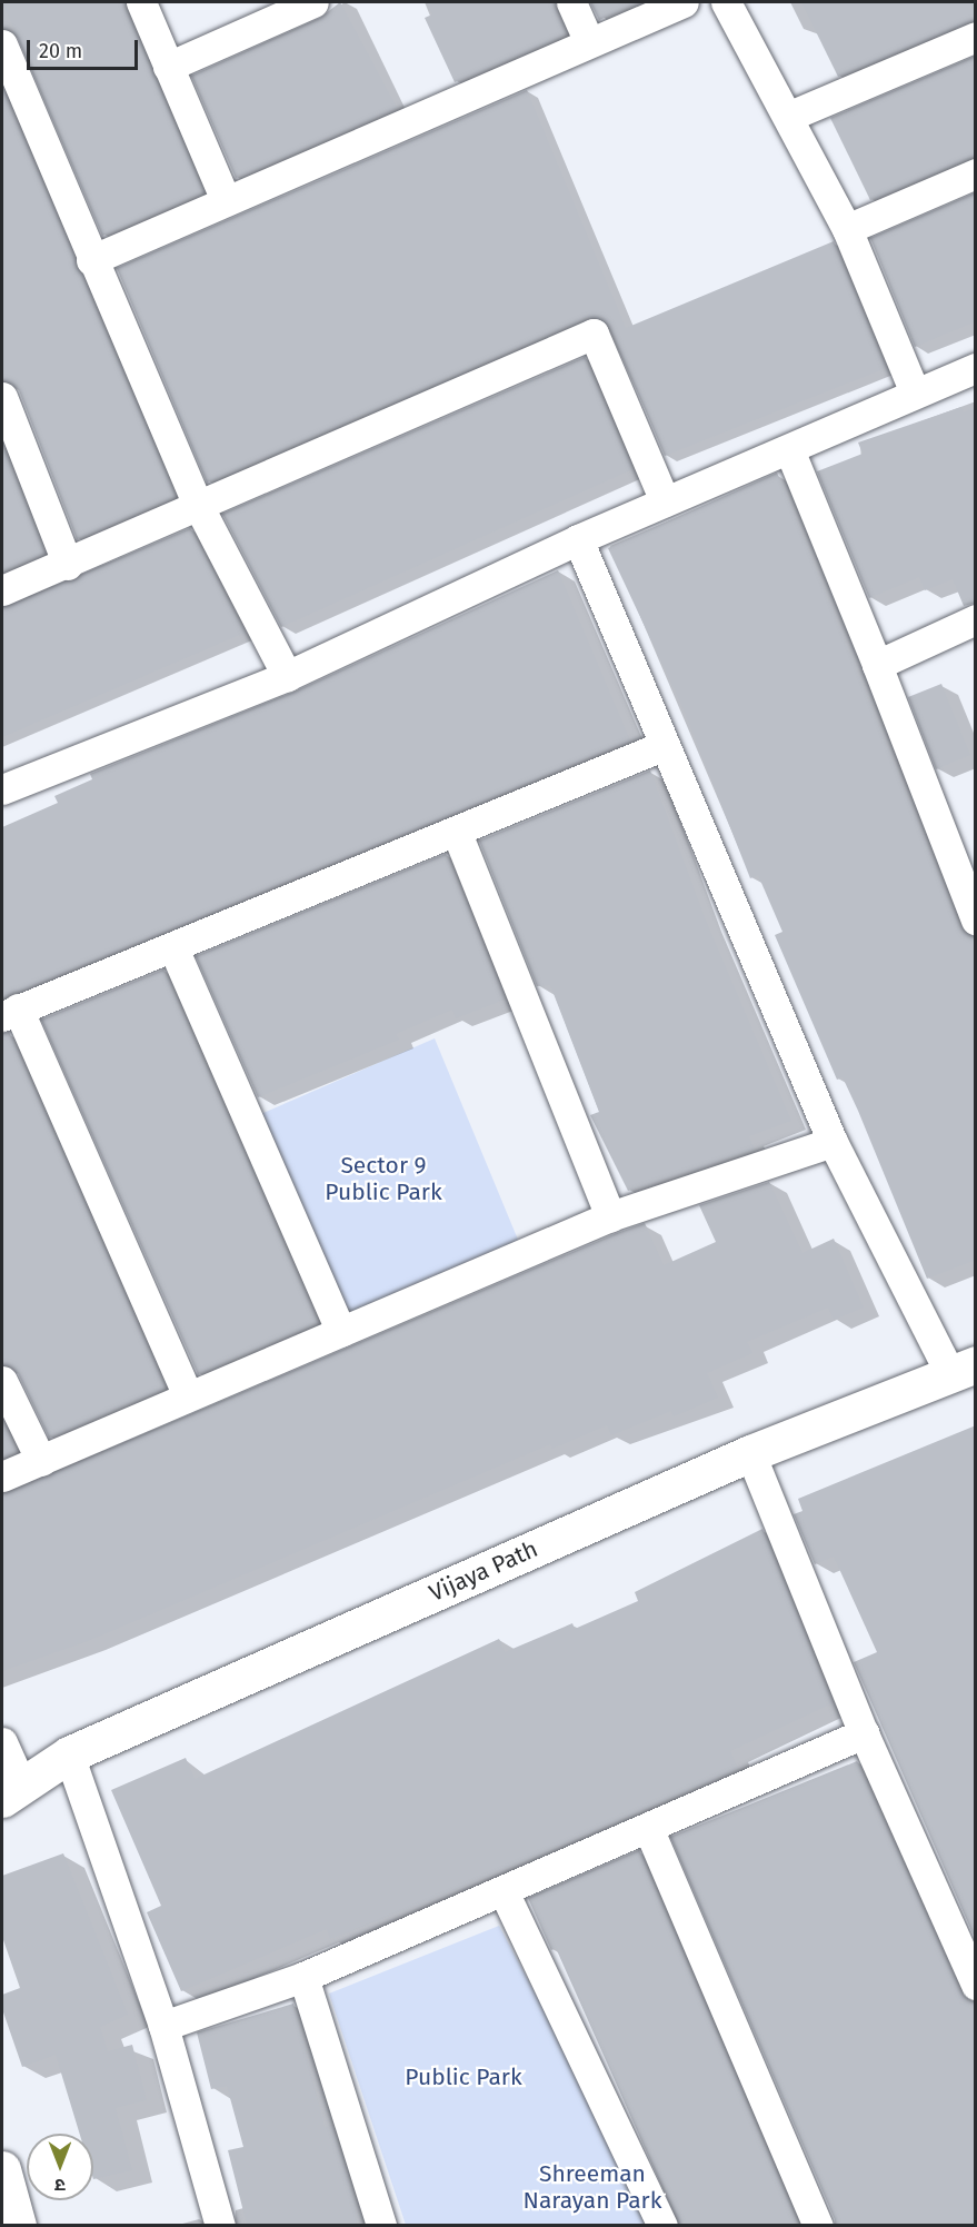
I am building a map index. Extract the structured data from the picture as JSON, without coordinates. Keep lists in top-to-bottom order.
{
  "streets": {
    "street": ["Vijaya Path"]
  },
  "parks": ["Sector 9 Public Park", "Public Park", "Shreeman Narayan Park"],
  "scale_bar": "20 m",
  "north": "bottom"
}
